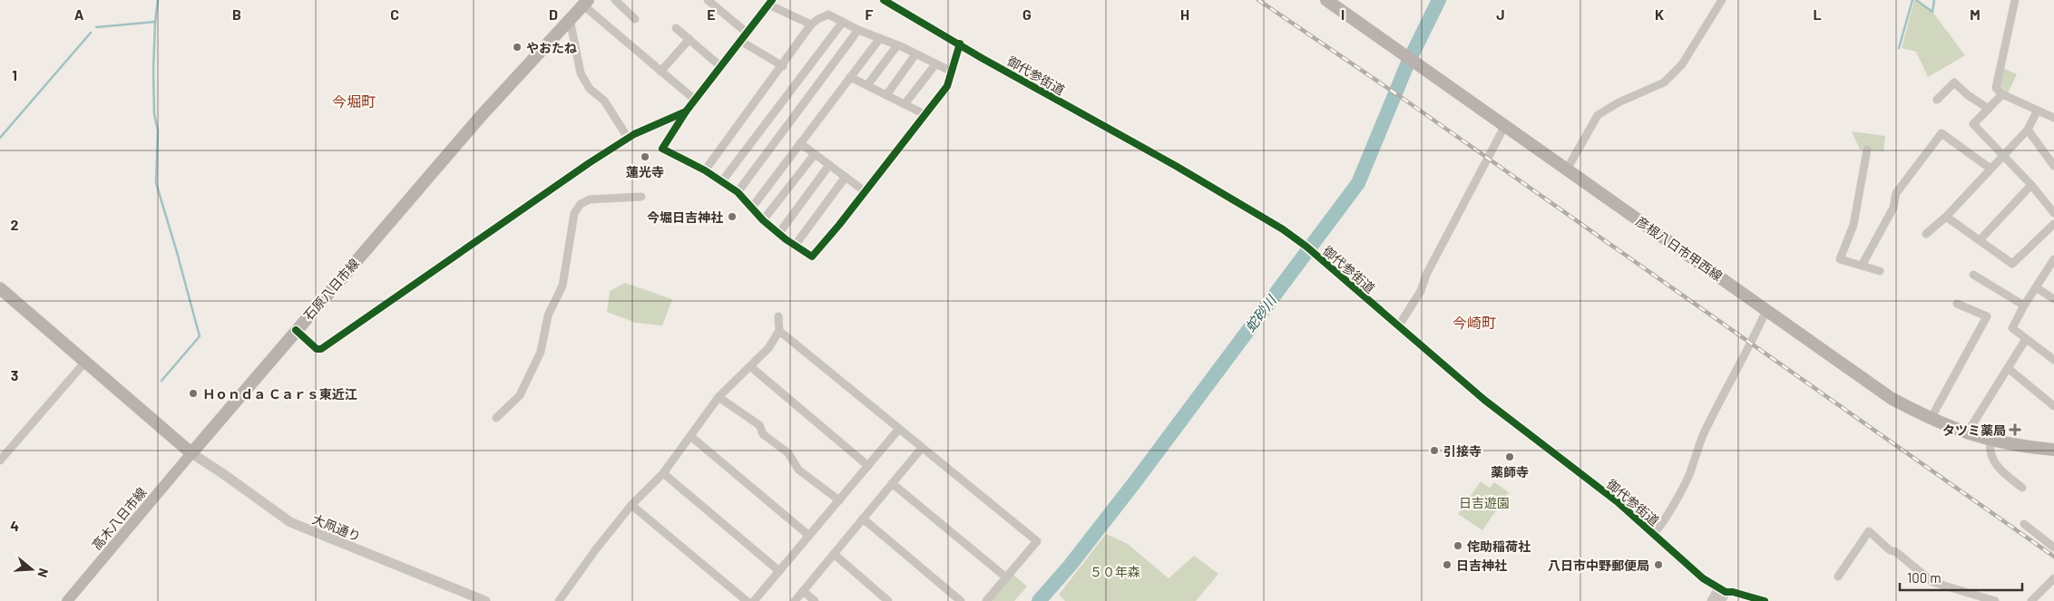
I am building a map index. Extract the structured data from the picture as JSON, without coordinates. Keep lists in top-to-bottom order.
{
  "streets": {
    "main road": ["彦根八日市甲西線", "石原八日市線", "高木八日市線"],
    "street": ["御代参街道", "大凧通り"]
  },
  "crossings": [
    ["石原八日市線", "高木八日市線"],
    ["石原八日市線", "大凧通り"],
    ["高木八日市線", "大凧通り"]
  ],
  "districts": ["今堀町", "今崎町"],
  "water": ["蛇砂川"],
  "parks": ["日吉遊園", "５０年森"],
  "places": {
    "other": [
      "やおたね",
      "蓮光寺",
      "今堀日吉神社",
      "Ｈｏｎｄａ Ｃａｒｓ東近江",
      "引接寺",
      "薬師寺",
      "侘助稲荷社",
      "日吉神社",
      "八日市中野郵便局"
    ],
    "health": ["タツミ薬局"]
  },
  "scale_bar": "100 m",
  "north": "right",
  "grid": {
    "columns": [
      "A",
      "B",
      "C",
      "D",
      "E",
      "F",
      "G",
      "H",
      "I",
      "J",
      "K",
      "L",
      "M"
    ],
    "rows": [
      "1",
      "2",
      "3",
      "4"
    ]
  }
}
